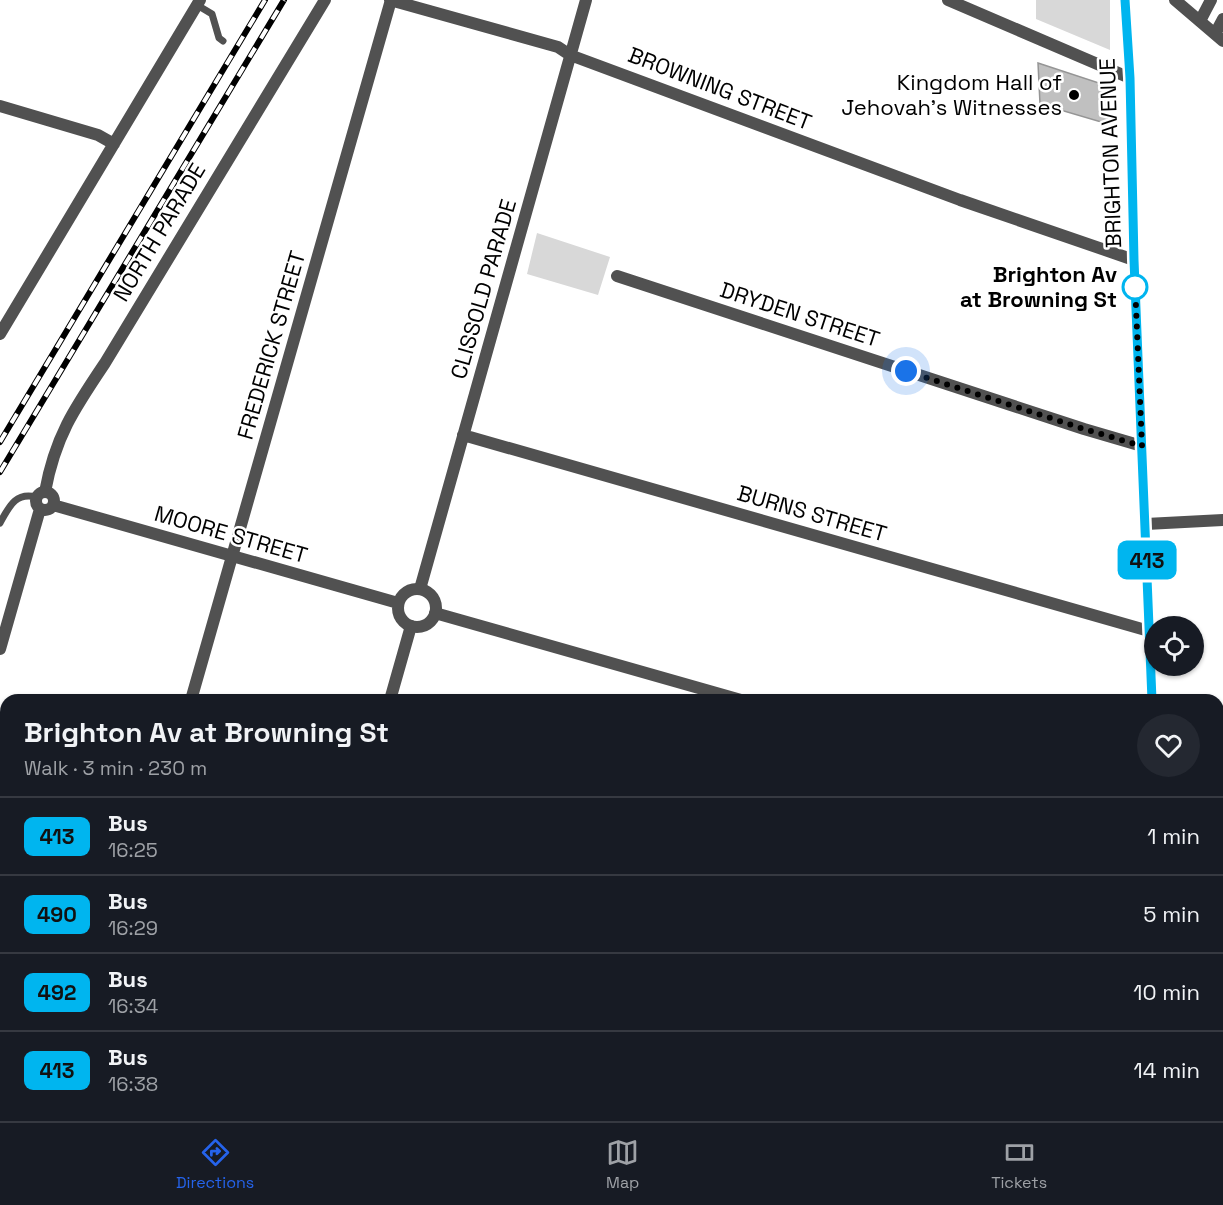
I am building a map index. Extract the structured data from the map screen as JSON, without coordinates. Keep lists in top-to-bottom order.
{
  "streets": {
    "main road": ["BRIGHTON AVENUE"],
    "street": [
      "BROWNING STREET",
      "NORTH PARADE",
      "CLISSOLD PARADE",
      "DRYDEN STREET",
      "FREDERICK STREET",
      "BURNS STREET",
      "MOORE STREET"
    ]
  },
  "crossings": [
    ["BROWNING STREET", "BRIGHTON AVENUE"],
    ["BROWNING STREET", "CLISSOLD PARADE"],
    ["BROWNING STREET", "FREDERICK STREET"],
    ["BRIGHTON AVENUE", "DRYDEN STREET"],
    ["NORTH PARADE", "MOORE STREET"],
    ["CLISSOLD PARADE", "BURNS STREET"],
    ["CLISSOLD PARADE", "MOORE STREET"],
    ["FREDERICK STREET", "MOORE STREET"]
  ],
  "places": ["Kingdom Hall of Jehovah's Witnesses", "Brighton Av at Browning St"],
  "lines": ["bus line 413"],
  "page": {
    "on_map": "413",
    "heading": ["Brighton Av at Browning St", "Walk · 3 min · 230 m"],
    "list": [
      {
        "mark": "413",
        "name": "Bus",
        "note": "16:25",
        "value": "1 min"
      },
      {
        "mark": "490",
        "name": "Bus",
        "note": "16:29",
        "value": "5 min"
      },
      {
        "mark": "492",
        "name": "Bus",
        "note": "16:34",
        "value": "10 min"
      },
      {
        "mark": "413",
        "name": "Bus",
        "note": "16:38",
        "value": "14 min"
      }
    ],
    "tabs": ["Directions", "Map", "Tickets"]
  }
}
